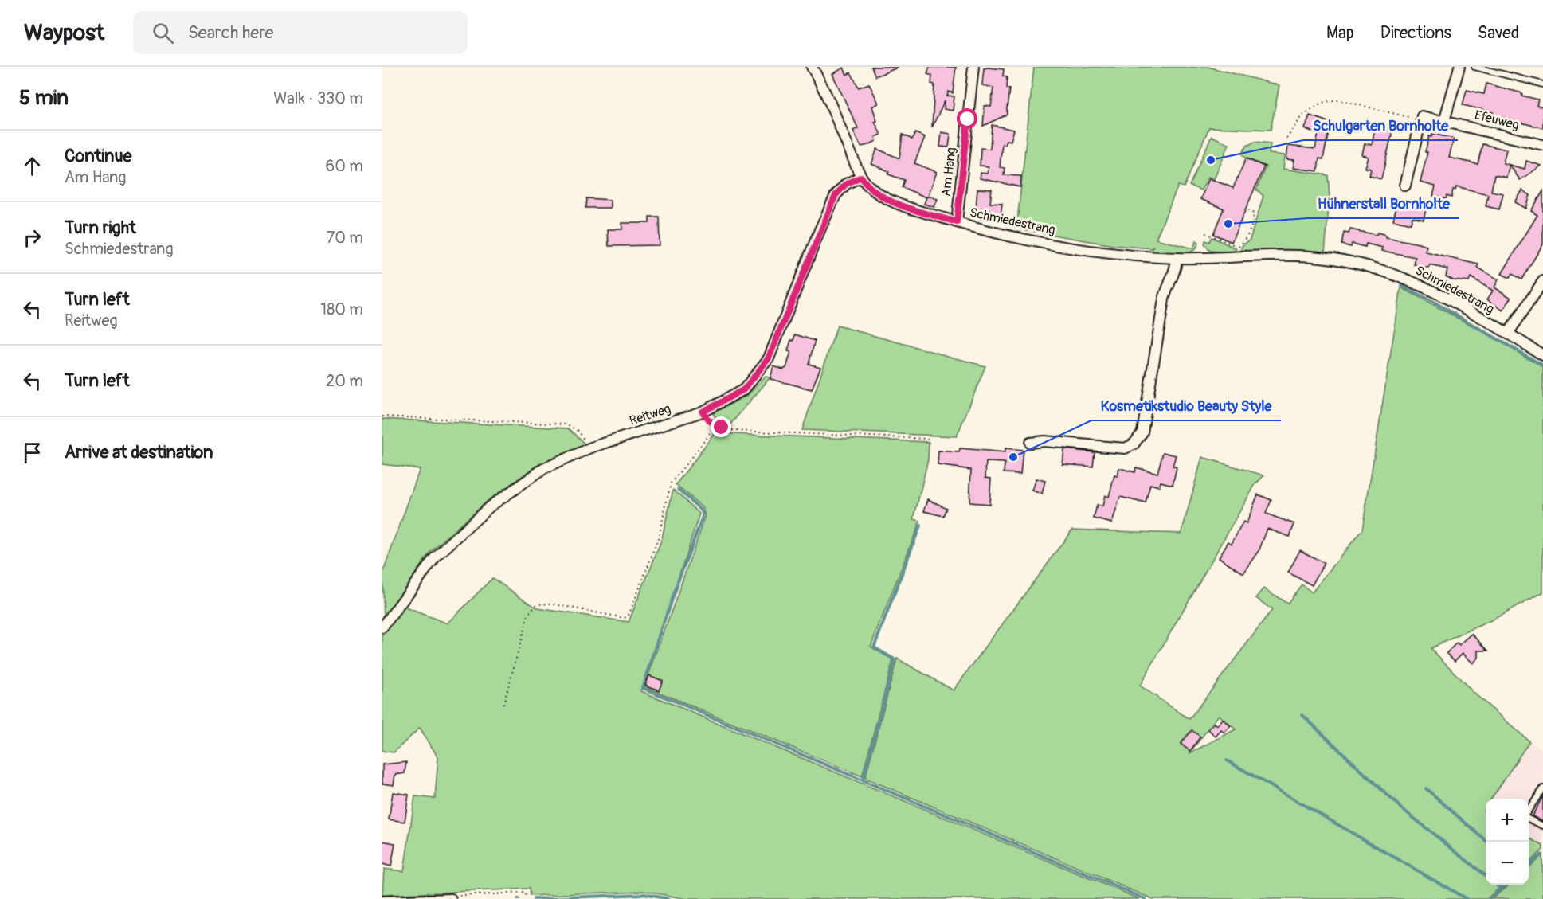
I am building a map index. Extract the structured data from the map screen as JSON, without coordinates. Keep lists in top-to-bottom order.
{
  "streets": {
    "street": [
      "Efeuweg",
      "Am Hang",
      "Schmiedestrang",
      "Reitweg"
    ]
  },
  "crossings": [
    ["Am Hang", "Schmiedestrang"],
    ["Schmiedestrang", "Reitweg"]
  ],
  "places": ["Schulgarten Bornholte", "Hühnerstall Bornholte", "Kosmetikstudio Beauty Style"],
  "page": {
    "header": "Waypost",
    "search": "Search here",
    "nav": ["Map", "Directions", "Saved"],
    "heading": ["5 min", "Walk · 330 m"],
    "list": [
      ["Continue", "Am Hang", "60 m"],
      ["Turn right", "Schmiedestrang", "70 m"],
      ["Turn left", "Reitweg", "180 m"],
      ["Turn left", "20 m"],
      "Arrive at destination"
    ],
    "map_buttons": ["+", "−"]
  }
}
